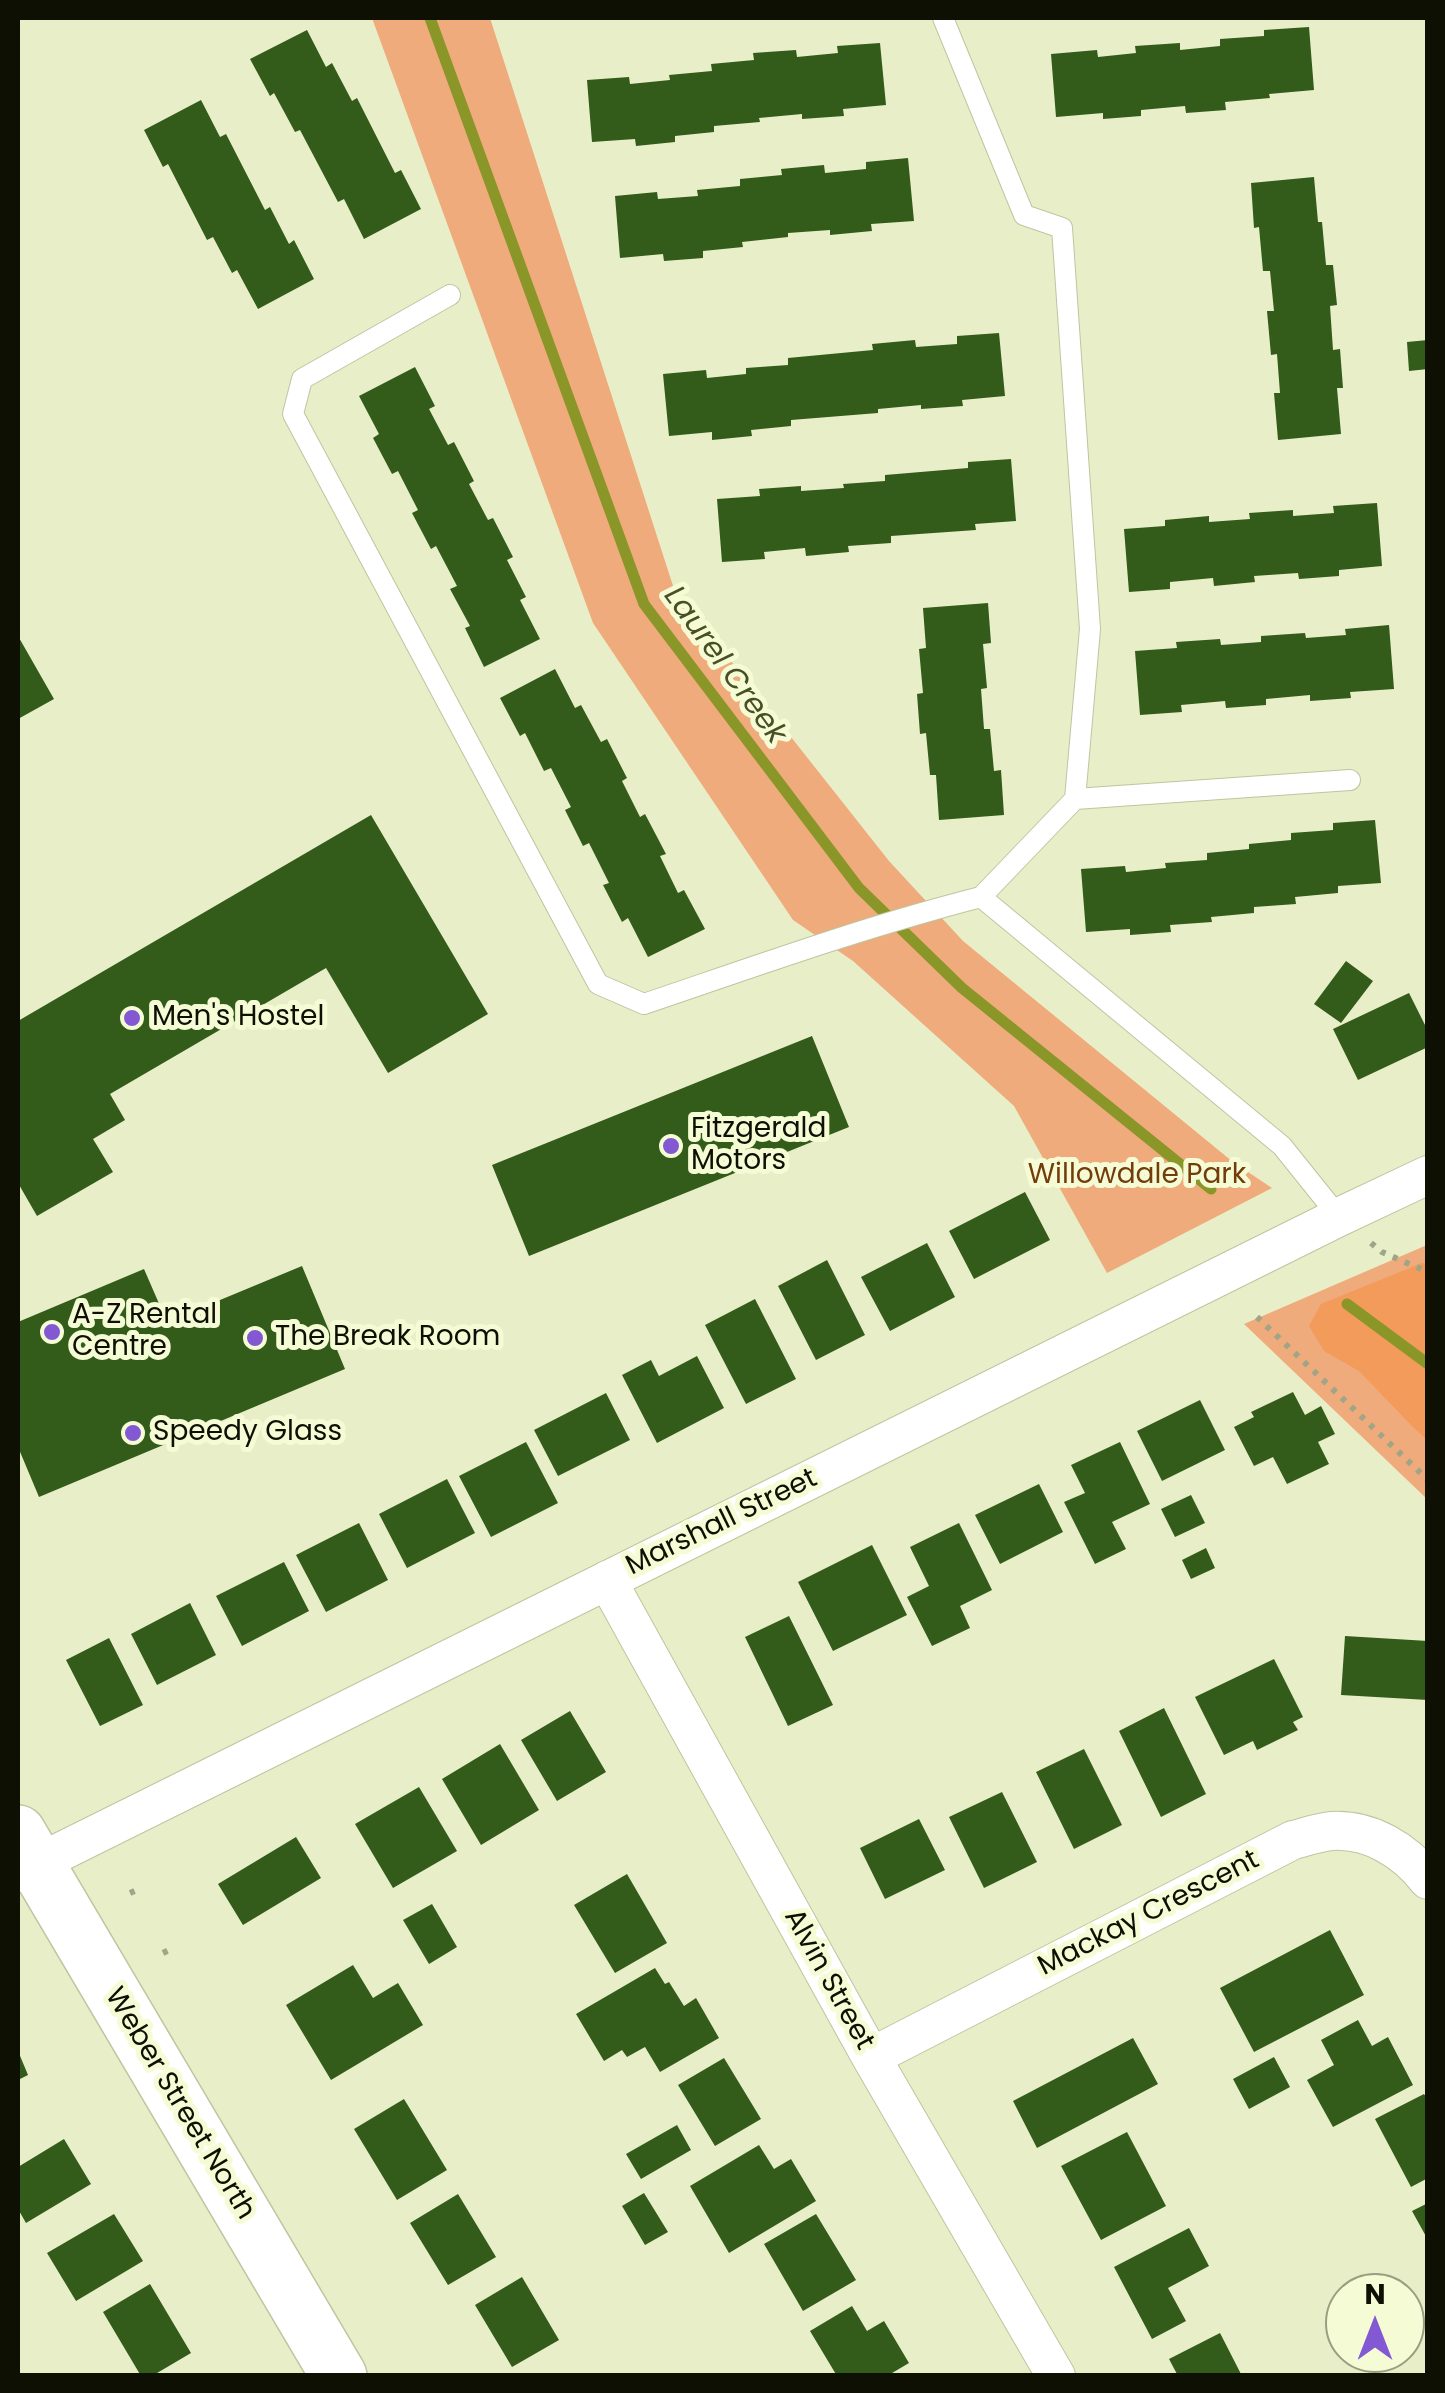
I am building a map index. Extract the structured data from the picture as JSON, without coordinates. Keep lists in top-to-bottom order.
{
  "streets": {
    "main road": ["Weber Street North"],
    "street": ["Marshall Street", "Mackay Crescent", "Alvin Street"]
  },
  "crossings": [
    ["Marshall Street", "Alvin Street"],
    ["Marshall Street", "Weber Street North"],
    ["Mackay Crescent", "Alvin Street"]
  ],
  "water": ["Laurel Creek"],
  "parks": ["Willowdale Park"],
  "places": [
    "Men's Hostel",
    "Fitzgerald Motors",
    "A-Z Rental Centre",
    "The Break Room",
    "Speedy Glass"
  ],
  "north": "top"
}
